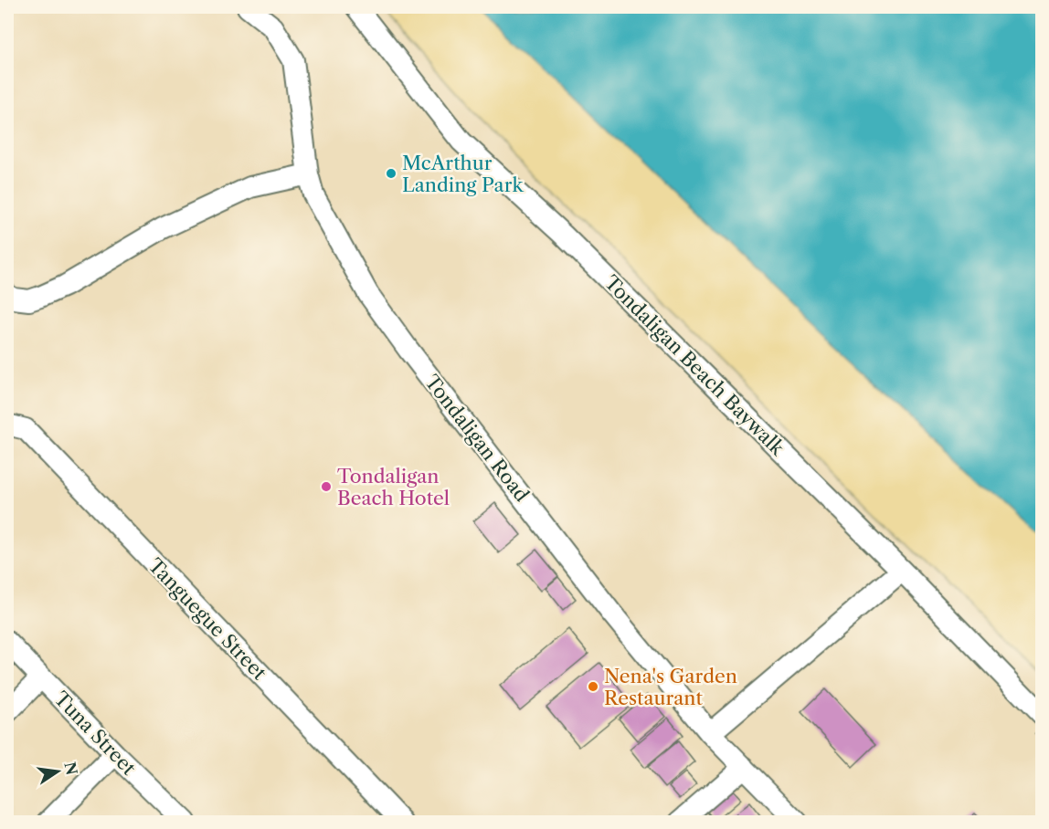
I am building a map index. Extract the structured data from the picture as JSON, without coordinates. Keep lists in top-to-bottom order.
{
  "streets": {
    "street": [
      "Tondaligan Beach Baywalk",
      "Tondaligan Road",
      "Tanguegue Street",
      "Tuna Street"
    ]
  },
  "places": ["McArthur Landing Park", "Tondaligan Beach Hotel", "Nena's Garden Restaurant"],
  "north": "right"
}
